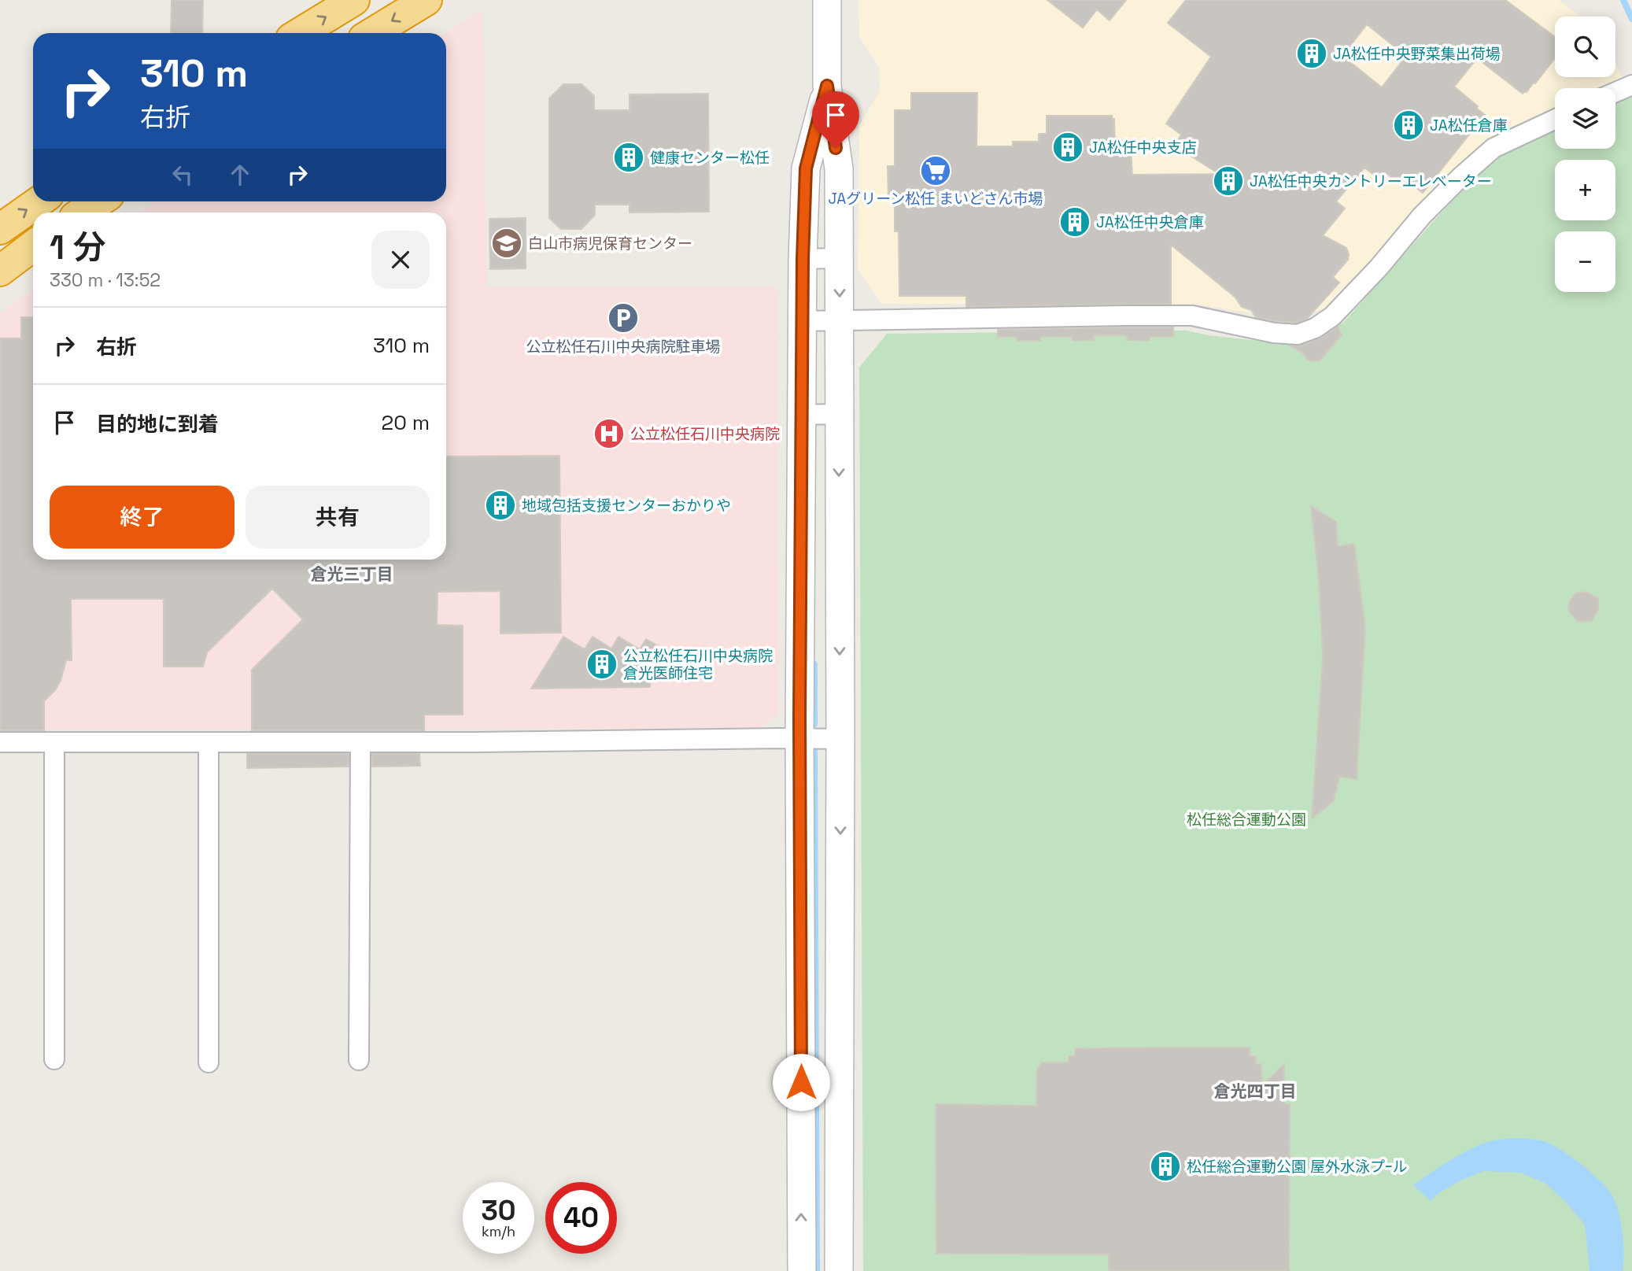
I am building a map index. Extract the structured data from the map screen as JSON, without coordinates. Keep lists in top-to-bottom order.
{
  "districts": ["倉光三丁目", "倉光四丁目"],
  "parks": ["松任総合運動公園"],
  "places": {
    "building": [
      "JA松任中央野菜集出荷場",
      "JA松任倉庫",
      "JA松任中央支店",
      "健康センター松任",
      "JA松任中央カントリーエレベーター",
      "JA松任中央倉庫",
      "地域包括支援センターおかりや",
      "公立松任石川中央病院 倉光医師住宅",
      "松任総合運動公園 屋外水泳プｰル"
    ],
    "supermarket": ["JAグリーン松任 まいどさん市場"],
    "school or university": ["白山市病児保育センター"],
    "parking": ["公立松任石川中央病院駐車場"],
    "hospital": ["公立松任石川中央病院"]
  },
  "page": {
    "map_buttons": ["+", "−"],
    "turn": ["310 m", "右折"],
    "heading": ["1 分", "330 m · 13:52"],
    "list": [
      {
        "name": "右折",
        "value": "310 m"
      },
      {
        "name": "目的地に到着",
        "value": "20 m"
      }
    ],
    "buttons": ["終了", "共有"],
    "speed": "30 km/h",
    "limit": "40"
  }
}
